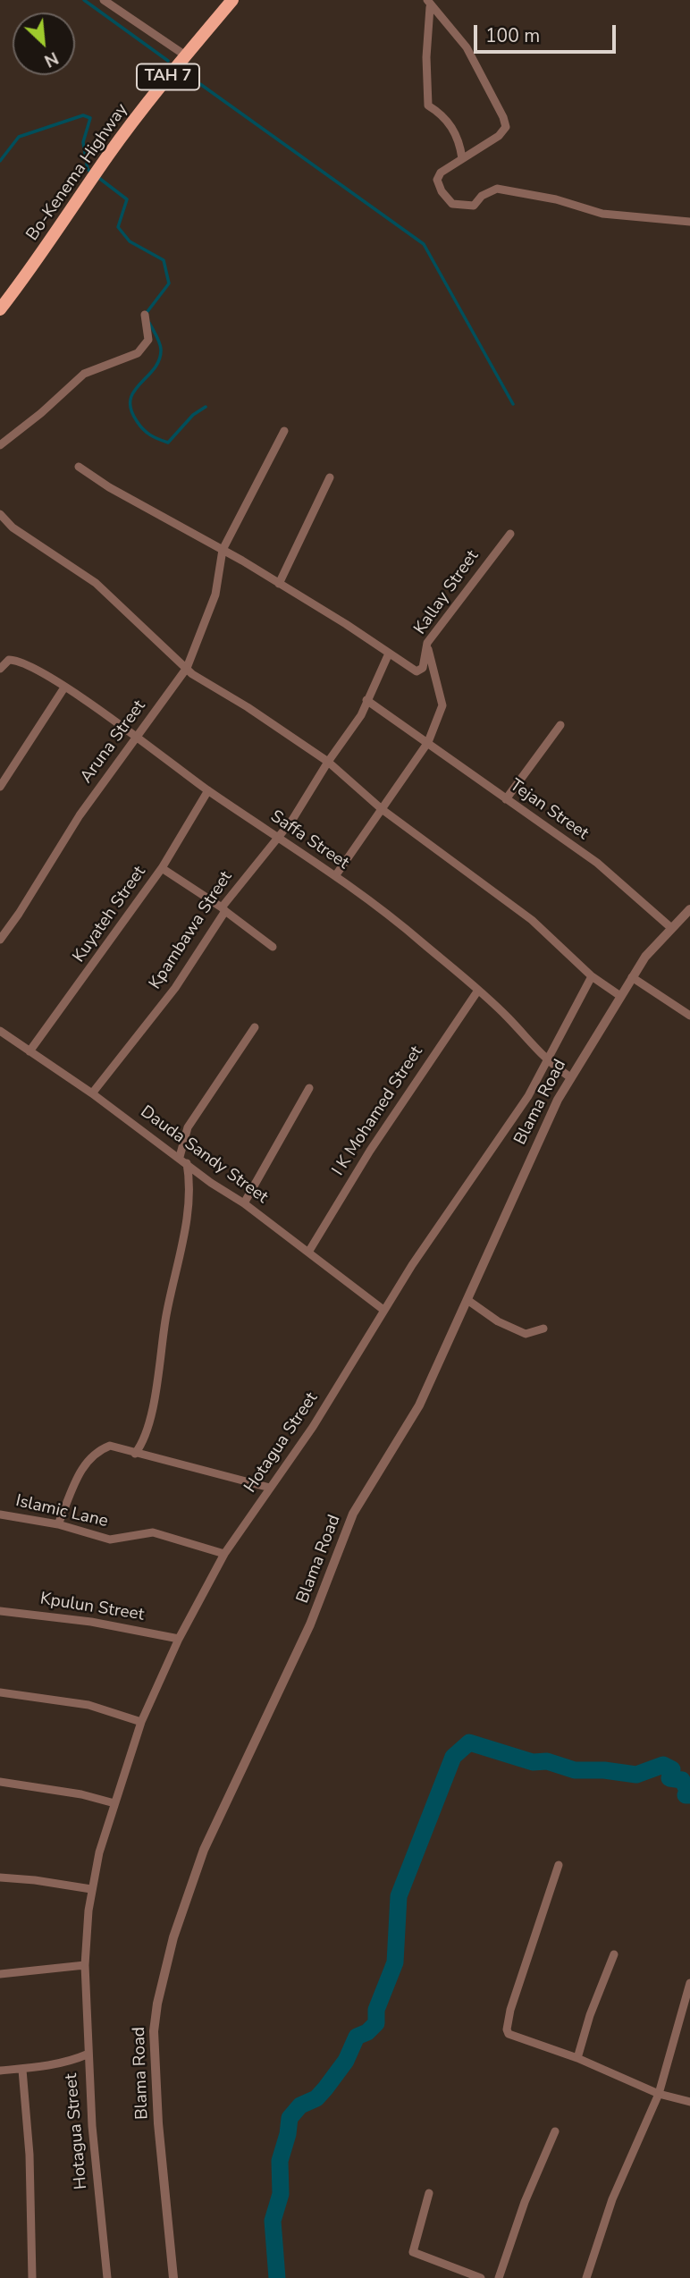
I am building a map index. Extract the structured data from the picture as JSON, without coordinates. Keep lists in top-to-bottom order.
{
  "streets": {
    "highway": ["TAH 7", "Bo-Kenema Highway"],
    "street": [
      "Kallay Street",
      "Aruna Street",
      "Tejan Street",
      "Saffa Street",
      "Kuyateh Street",
      "Kpambawa Street",
      "Blama Road",
      "I K Mohamed Street",
      "Dauda Sandy Street",
      "Hotagua Street",
      "Islamic Lane",
      "Kpulun Street"
    ]
  },
  "crossings": [
    ["Kallay Street", "Kpambawa Street"],
    ["Aruna Street", "Saffa Street"],
    ["Tejan Street", "Kpambawa Street"],
    ["Tejan Street", "Blama Road"],
    ["Saffa Street", "Kuyateh Street"],
    ["Saffa Street", "Kpambawa Street"],
    ["Saffa Street", "Blama Road"],
    ["Saffa Street", "I K Mohamed Street"],
    ["Saffa Street", "Hotagua Street"],
    ["Kuyateh Street", "Dauda Sandy Street"],
    ["Kpambawa Street", "Dauda Sandy Street"],
    ["I K Mohamed Street", "Dauda Sandy Street"],
    ["Dauda Sandy Street", "Hotagua Street"],
    ["Hotagua Street", "Islamic Lane"],
    ["Hotagua Street", "Kpulun Street"]
  ],
  "scale_bar": "100 m",
  "north": "bottom right"
}
